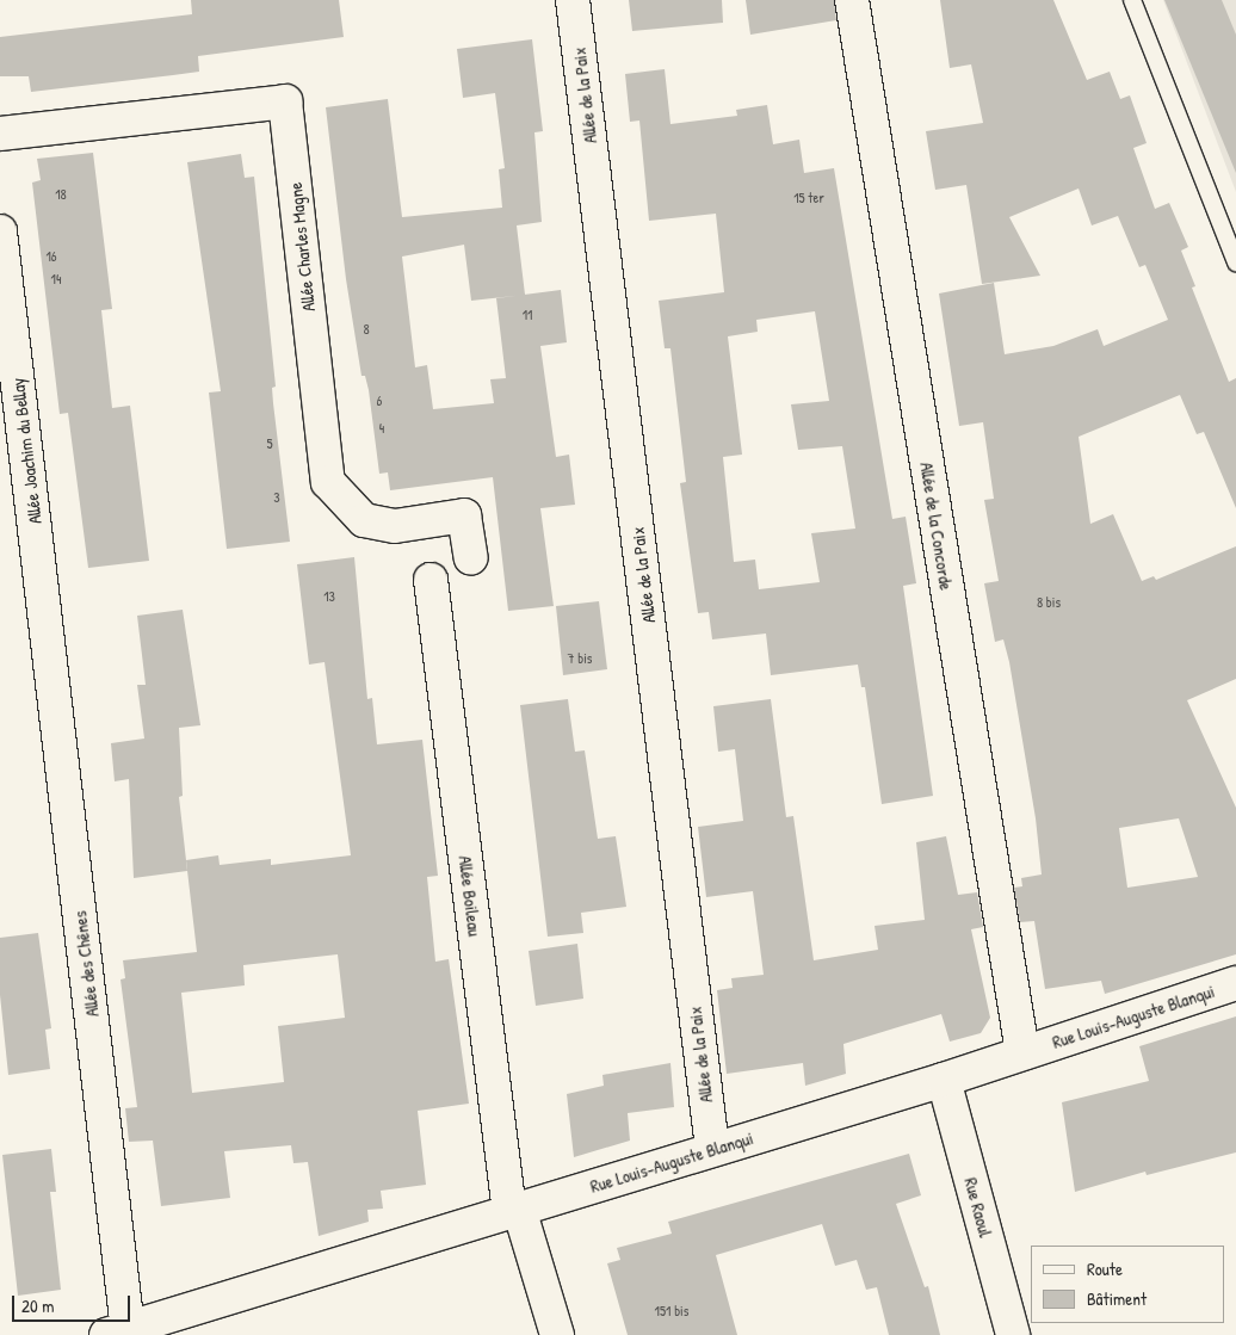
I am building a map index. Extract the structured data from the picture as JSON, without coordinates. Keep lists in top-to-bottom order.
{
  "streets": {
    "street": [
      "Allée de la Paix",
      "Allée Charles Magne",
      "Allée Joachim du Bellay",
      "Allée de la Concorde",
      "Allée Boileau",
      "Allée des Chênes",
      "Rue Louis-Auguste Blanqui",
      "Rue Raoul"
    ]
  },
  "crossings": [
    ["Allée de la Paix", "Rue Louis-Auguste Blanqui"],
    ["Allée Joachim du Bellay", "Allée des Chênes"],
    ["Allée de la Concorde", "Rue Louis-Auguste Blanqui"],
    ["Allée Boileau", "Rue Louis-Auguste Blanqui"],
    ["Allée des Chênes", "Rue Louis-Auguste Blanqui"],
    ["Rue Louis-Auguste Blanqui", "Rue Raoul"]
  ],
  "house_numbers": [
    "18",
    "15 ter",
    "16",
    "14",
    "11",
    "8",
    "6",
    "4",
    "5",
    "3",
    "13",
    "8 bis",
    "7 bis",
    "151 bis"
  ],
  "legend": ["Route", "Bâtiment"],
  "scale_bar": "20 m"
}
